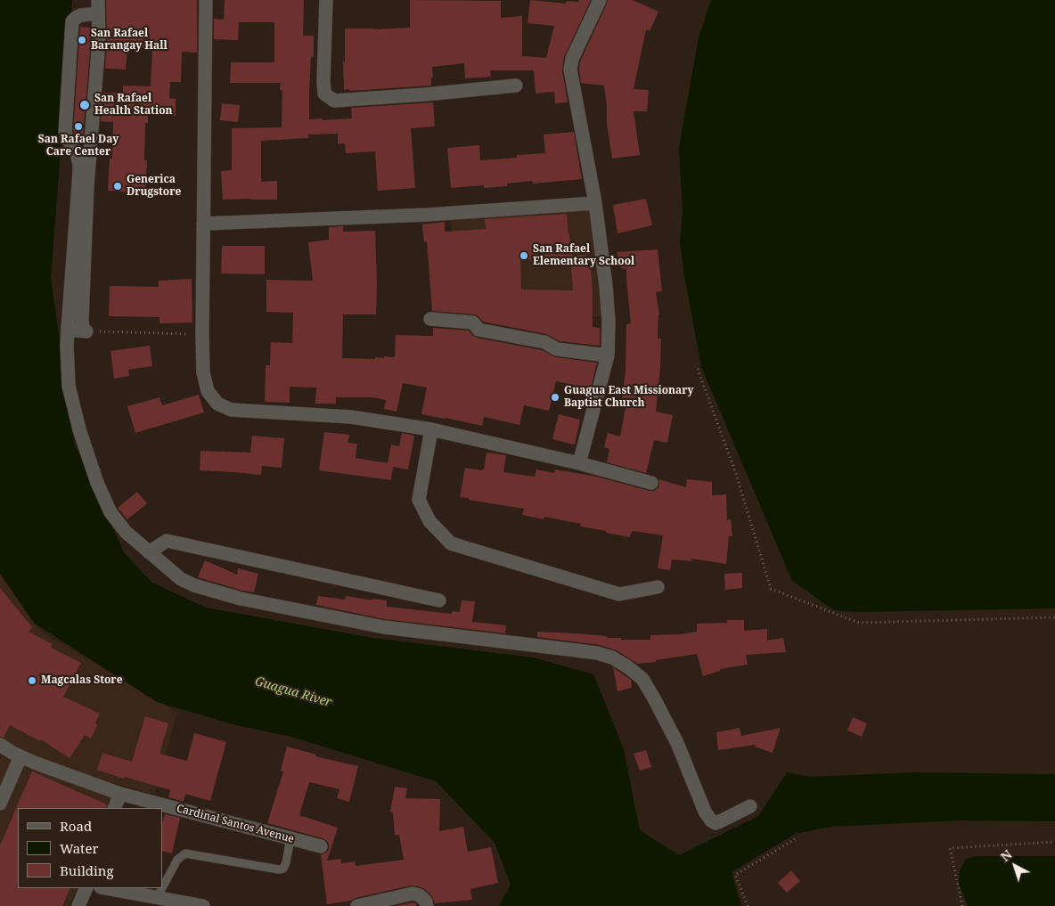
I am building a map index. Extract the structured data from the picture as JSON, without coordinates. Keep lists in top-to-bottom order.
{
  "streets": {
    "street": ["Cardinal Santos Avenue"]
  },
  "water": ["Guagua River"],
  "places": [
    "San Rafael Barangay Hall",
    "San Rafael Health Station",
    "San Rafael Day Care Center",
    "Generica Drugstore",
    "San Rafael Elementary School",
    "Guagua East Missionary Baptist Church",
    "Magcalas Store"
  ],
  "legend": ["Road", "Water", "Building"],
  "north": "top left"
}
